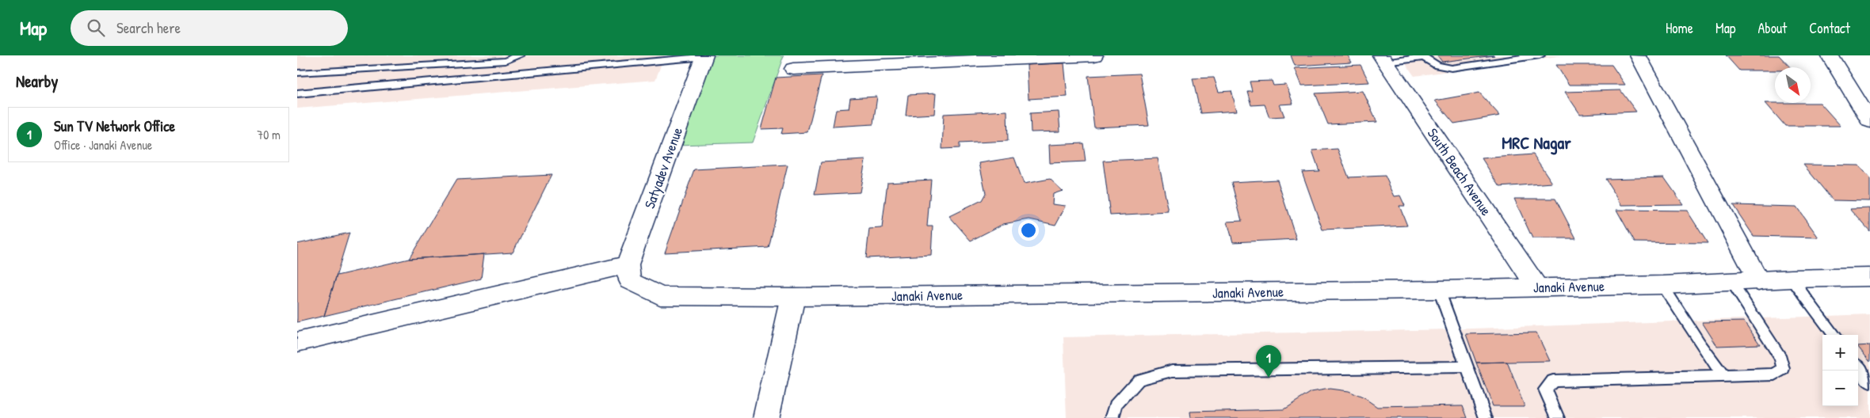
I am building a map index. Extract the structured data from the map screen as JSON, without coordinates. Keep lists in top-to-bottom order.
{
  "streets": {
    "street": ["Satyadev Avenue", "South Beach Avenue", "Janaki Avenue"]
  },
  "crossings": [
    ["Satyadev Avenue", "Janaki Avenue"],
    ["South Beach Avenue", "Janaki Avenue"]
  ],
  "districts": ["MRC Nagar"],
  "north": "bottom right",
  "page": {
    "header": "Map",
    "search": "Search here",
    "nav": [
      "Home",
      "Map",
      "About",
      "Contact"
    ],
    "heading": "Nearby",
    "list": [
      {
        "mark": "1",
        "name": "Sun TV Network Office",
        "note": "Office · Janaki Avenue",
        "value": "70 m"
      }
    ],
    "map_buttons": ["+", "−"],
    "pins": "1"
  }
}
